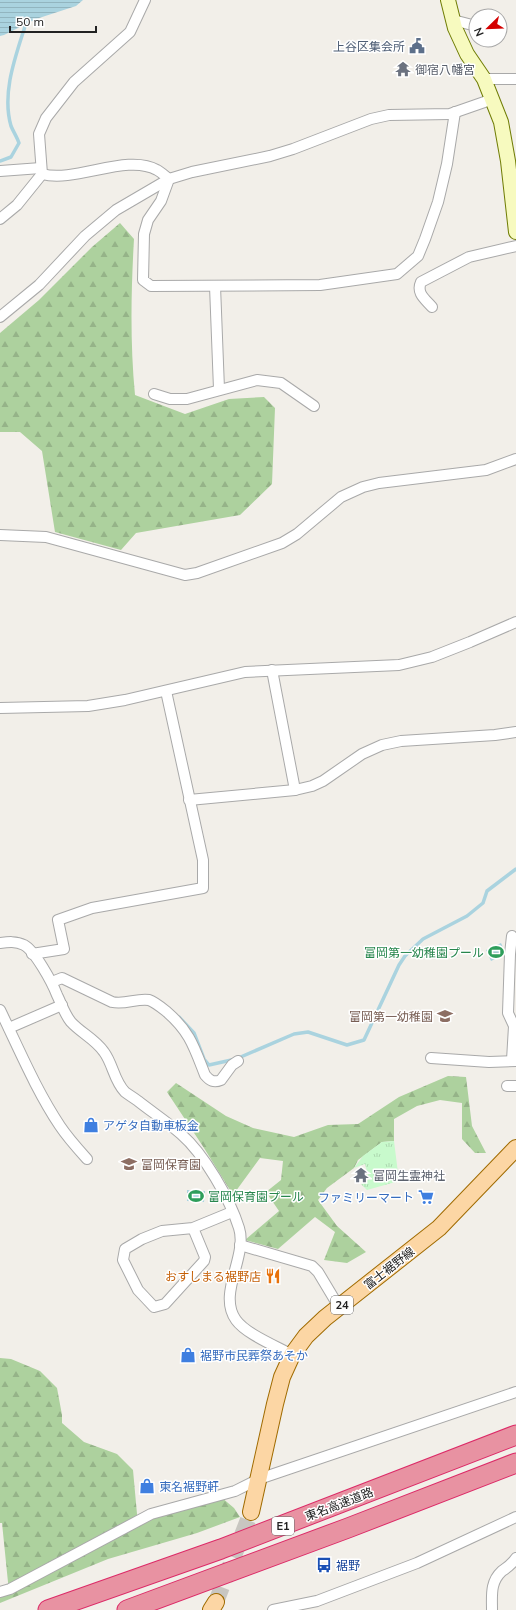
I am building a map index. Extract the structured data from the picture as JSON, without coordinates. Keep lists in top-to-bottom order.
{
  "streets": {
    "highway": ["東名高速道路", "E1"],
    "main road": ["富士裾野線", "24"]
  },
  "places": {
    "public building": ["上谷区集会所"],
    "temple": ["御宿八幡宮", "富岡生霊神社"],
    "sports": ["富岡第一幼稚園プール", "富岡保育園プール"],
    "school or university": ["富岡第一幼稚園", "富岡保育園"],
    "shop": ["アゲタ自動車板金", "裾野市民葬祭あそか", "東名裾野軒"],
    "supermarket": ["ファミリーマート"],
    "restaurant": ["おすしまる裾野店"],
    "bus stop": ["裾野"]
  },
  "scale_bar": "50 m",
  "north": "bottom left"
}
